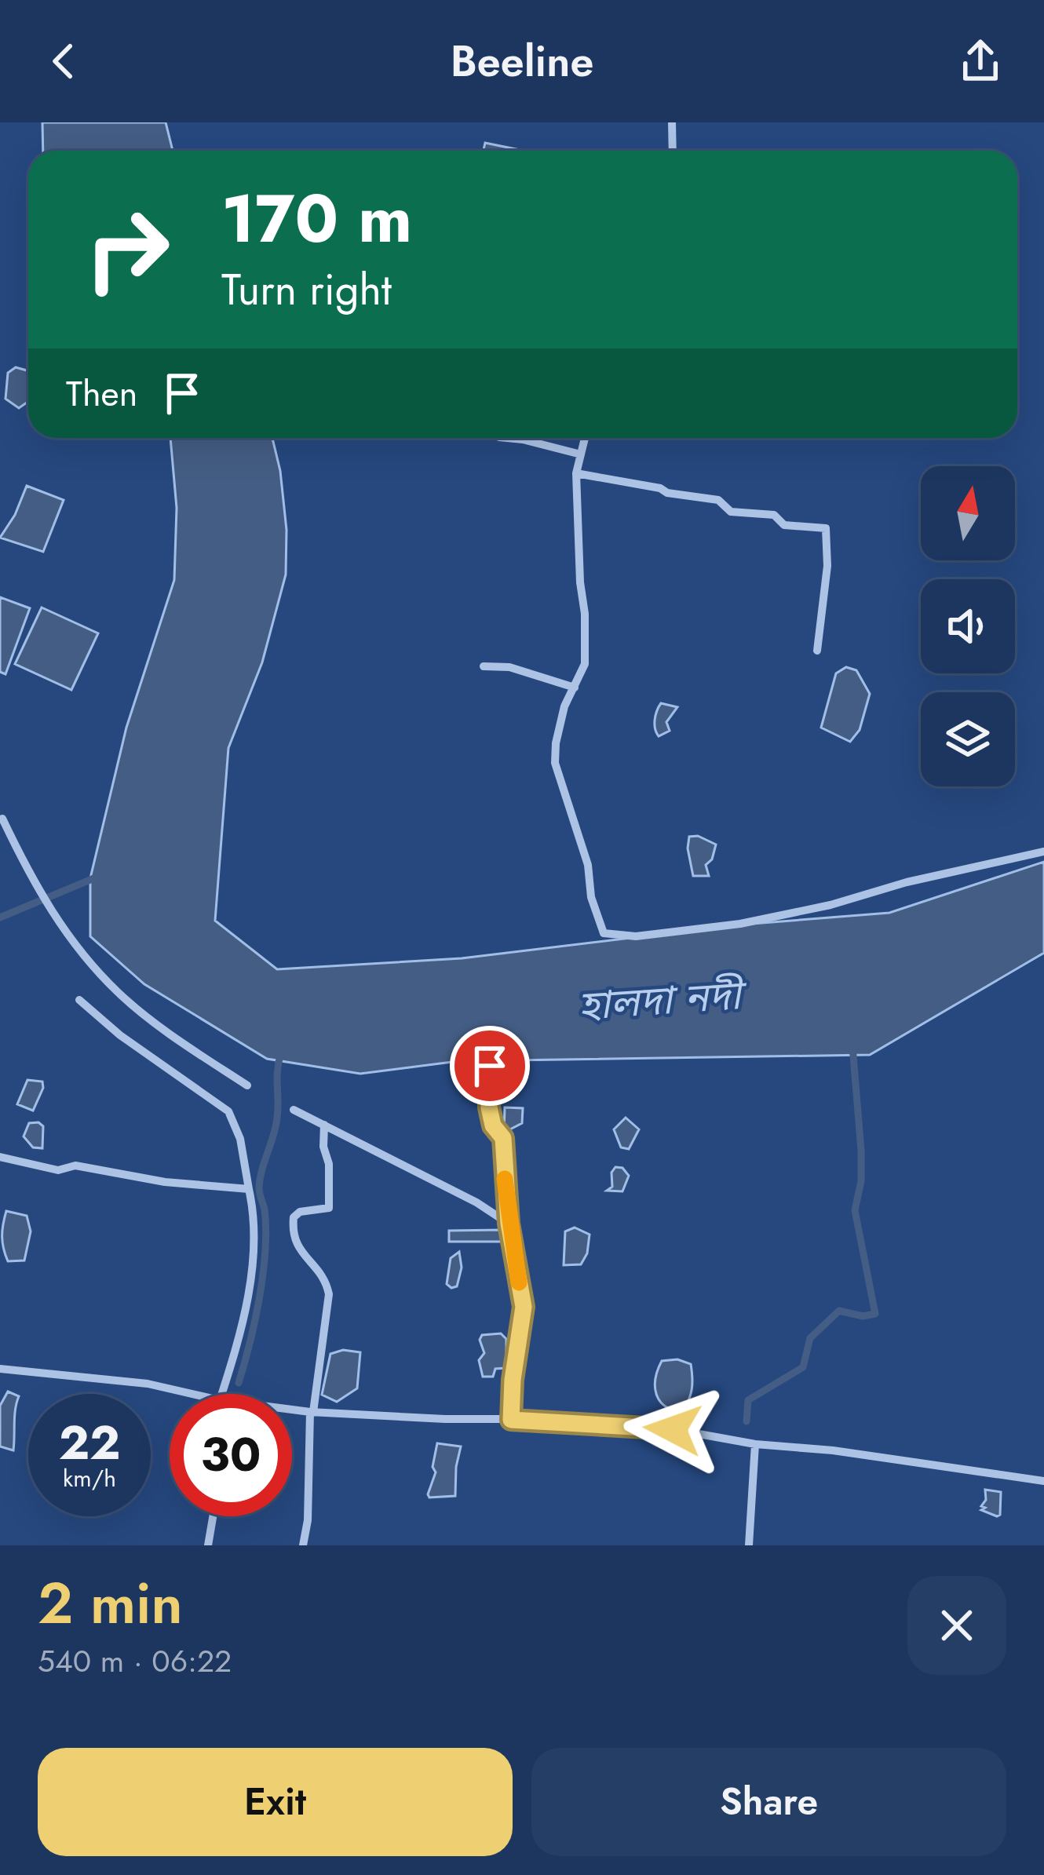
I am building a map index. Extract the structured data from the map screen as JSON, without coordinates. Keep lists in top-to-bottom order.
{
  "water": ["হালদা নদী"],
  "north": "top",
  "page": {
    "header": "Beeline",
    "turn": ["170 m", "Turn right"],
    "then": "Then",
    "speed": "22 km/h",
    "limit": "30",
    "heading": ["2 min", "540 m · 06:22"],
    "buttons": ["Exit", "Share"]
  }
}
